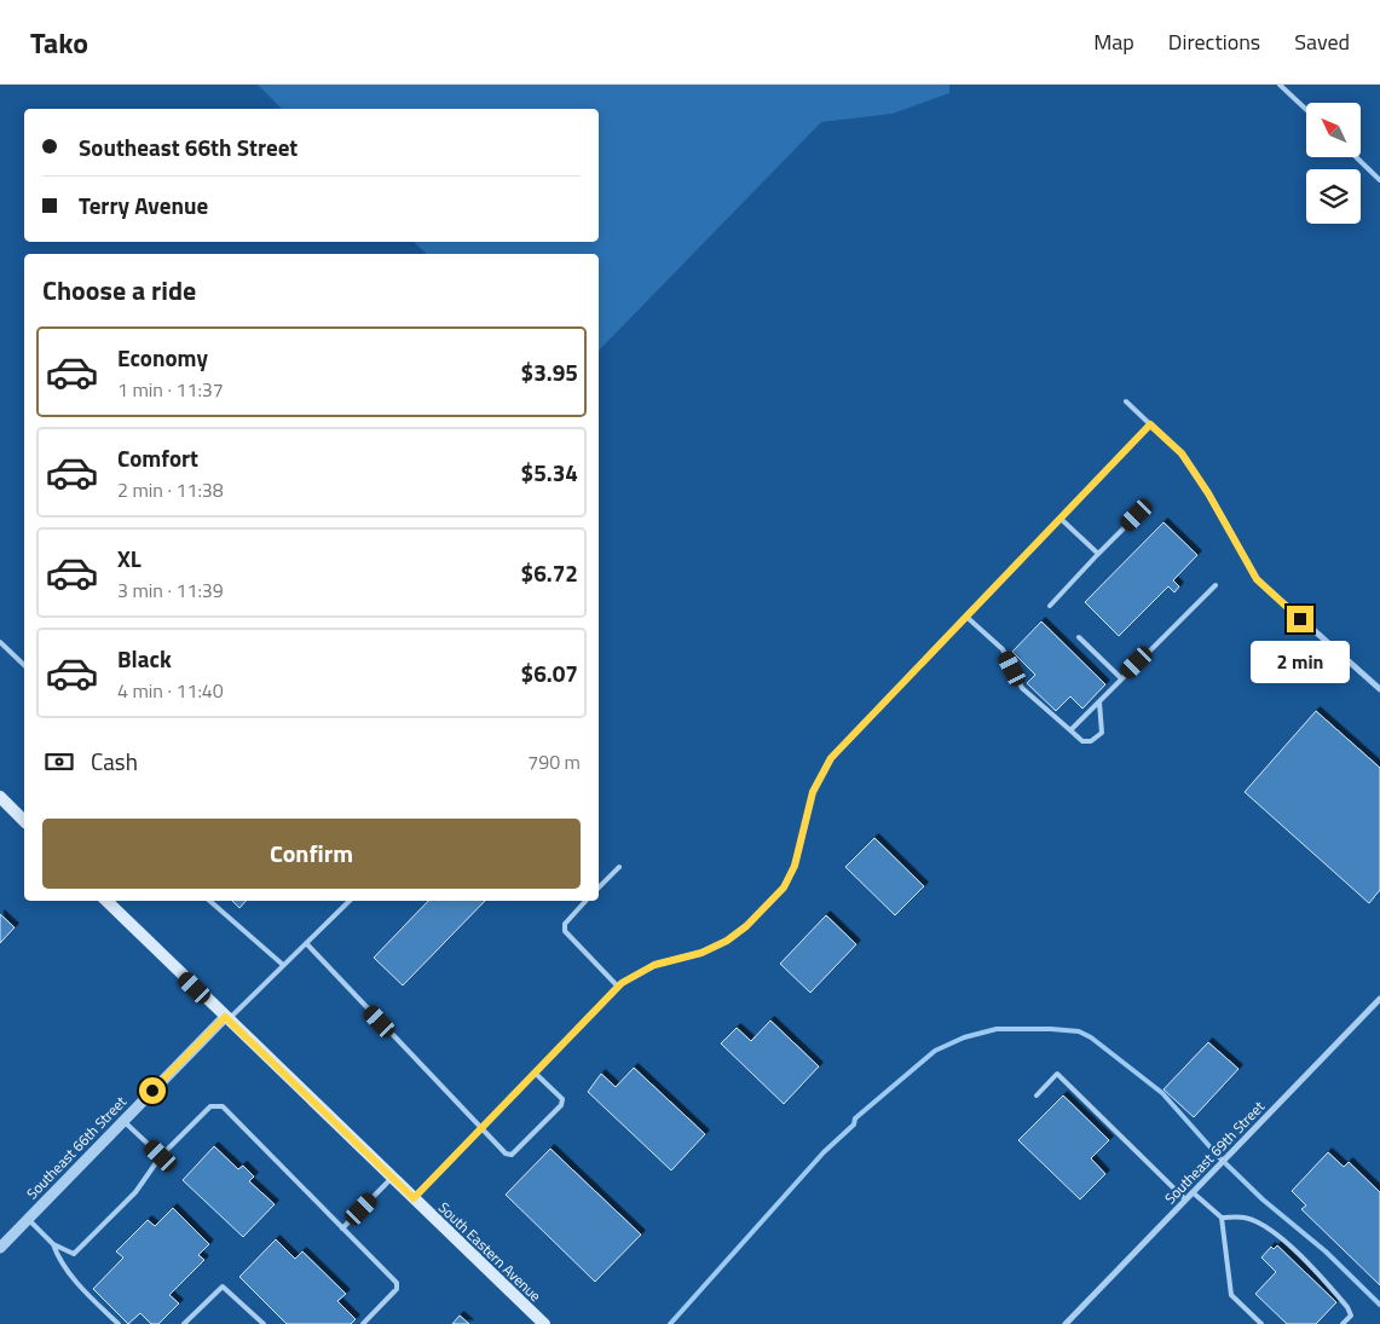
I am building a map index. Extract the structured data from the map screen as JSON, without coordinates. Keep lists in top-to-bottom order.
{
  "streets": {
    "main road": ["South Eastern Avenue"],
    "street": ["Southeast 66th Street", "Southeast 69th Street"]
  },
  "crossings": [
    ["Southeast 66th Street", "South Eastern Avenue"]
  ],
  "north": "top left",
  "page": {
    "header": "Tako",
    "nav": ["Map", "Directions", "Saved"],
    "banner": ["Southeast 66th Street", "Terry Avenue"],
    "heading": "Choose a ride",
    "list": [
      {
        "name": "Economy",
        "note": "1 min · 11:37",
        "value": "$3.95"
      },
      {
        "name": "Comfort",
        "note": "2 min · 11:38",
        "value": "$5.34"
      },
      {
        "name": "XL",
        "note": "3 min · 11:39",
        "value": "$6.72"
      },
      {
        "name": "Black",
        "note": "4 min · 11:40",
        "value": "$6.07"
      }
    ],
    "bubble": "2 min",
    "pay": ["Cash", "790 m"],
    "buttons": "Confirm"
  }
}
